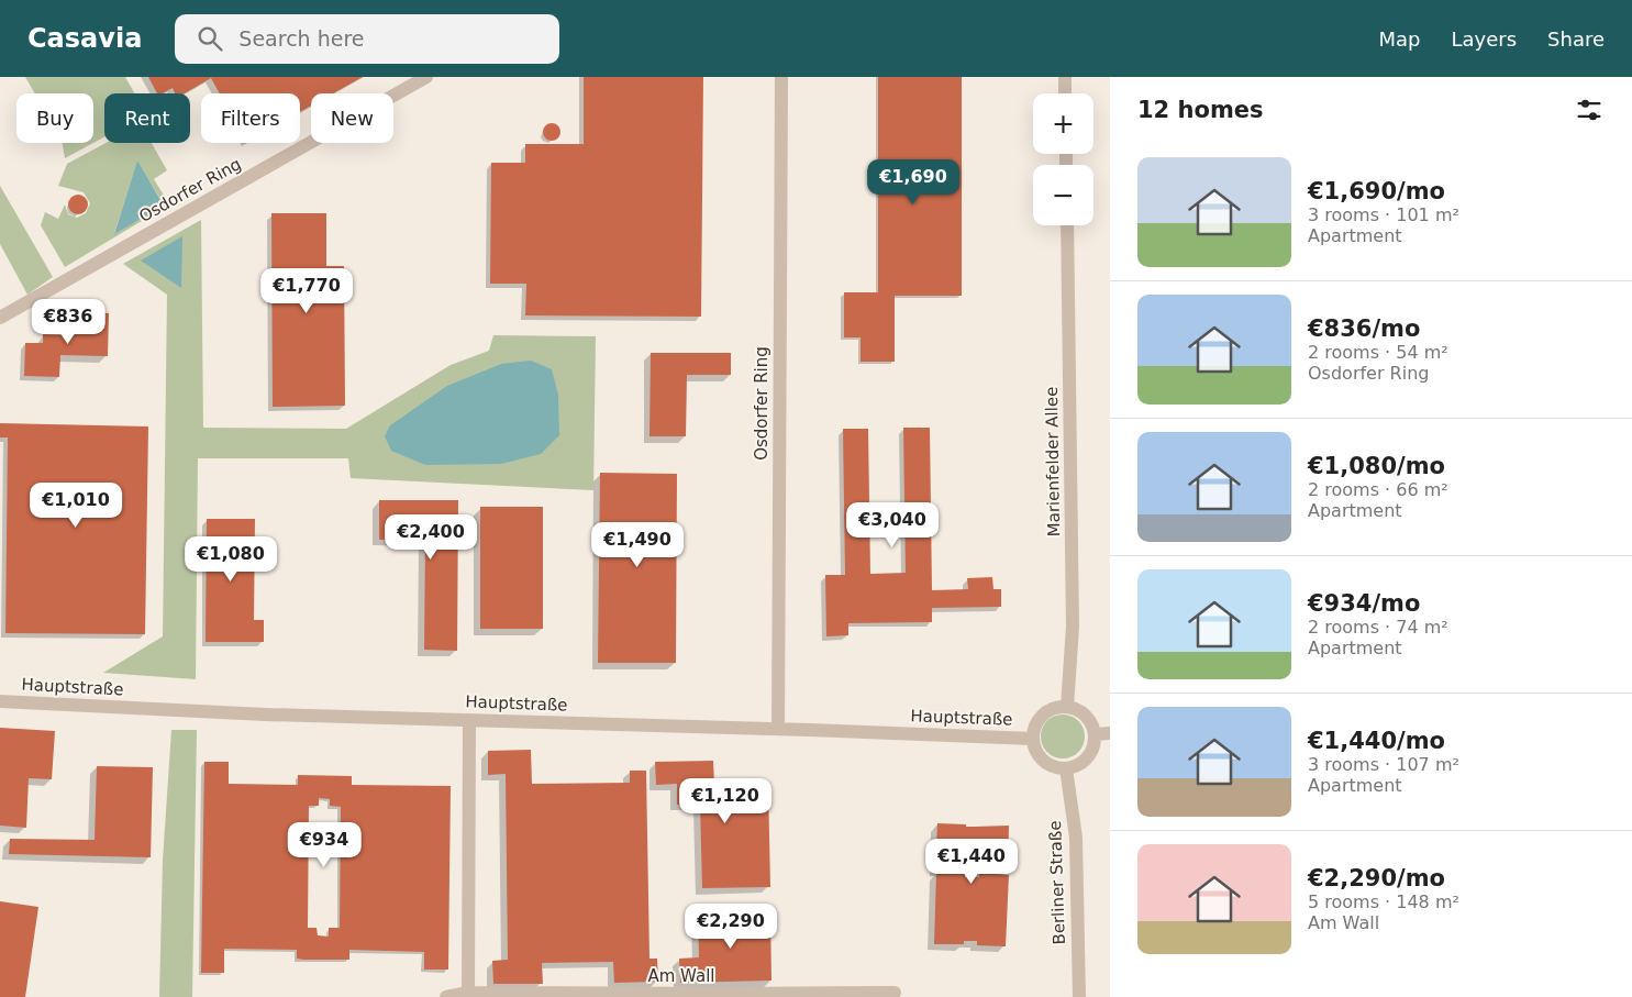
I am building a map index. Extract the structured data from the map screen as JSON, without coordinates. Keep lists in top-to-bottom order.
{
  "streets": {
    "street": [
      "Osdorfer Ring",
      "Marienfelder Allee",
      "Hauptstraße",
      "Berliner Straße",
      "Am Wall"
    ]
  },
  "crossings": [
    ["Osdorfer Ring", "Hauptstraße"],
    ["Marienfelder Allee", "Hauptstraße"],
    ["Marienfelder Allee", "Berliner Straße"],
    ["Hauptstraße", "Berliner Straße"]
  ],
  "page": {
    "header": "Casavia",
    "search": "Search here",
    "nav": ["Map", "Layers", "Share"],
    "heading": "12 homes",
    "map_buttons": ["+", "−"],
    "chip": [
      "Buy",
      "Rent",
      "Filters",
      "New"
    ],
    "list": [
      {
        "name": "€1,690/mo",
        "note": "3 rooms · 101 m² · Apartment"
      },
      {
        "name": "€836/mo",
        "note": "2 rooms · 54 m² · Osdorfer Ring"
      },
      {
        "name": "€1,080/mo",
        "note": "2 rooms · 66 m² · Apartment"
      },
      {
        "name": "€934/mo",
        "note": "2 rooms · 74 m² · Apartment"
      },
      {
        "name": "€1,440/mo",
        "note": "3 rooms · 107 m² · Apartment"
      },
      {
        "name": "€2,290/mo",
        "note": "5 rooms · 148 m² · Am Wall"
      }
    ],
    "price": [
      "€1,690",
      "€1,770",
      "€836",
      "€1,010",
      "€3,040",
      "€2,400",
      "€1,490",
      "€1,080",
      "€1,120",
      "€934",
      "€1,440",
      "€2,290"
    ]
  }
}
